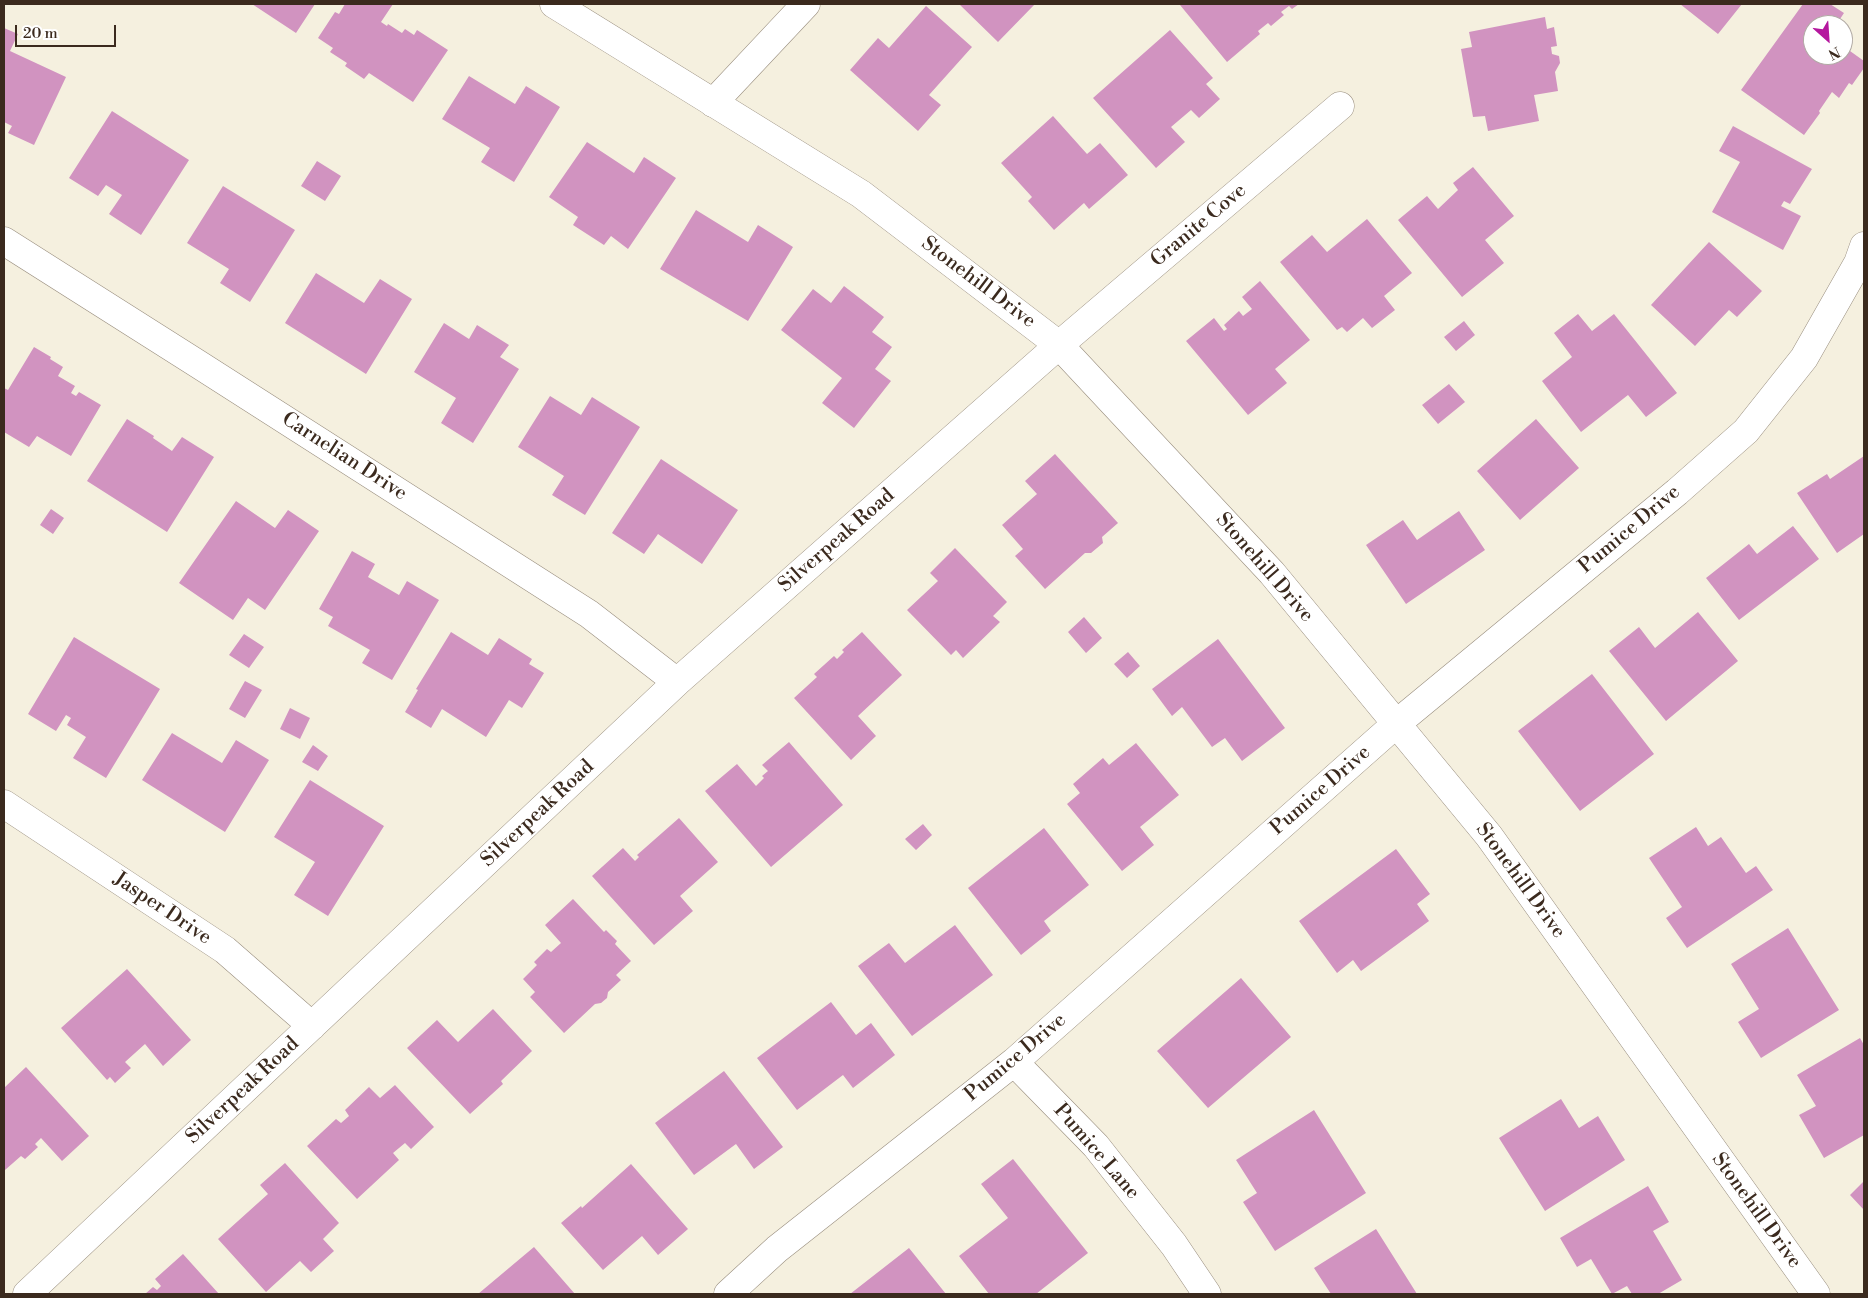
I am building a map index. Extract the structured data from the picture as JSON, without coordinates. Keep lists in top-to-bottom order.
{
  "streets": {
    "street": [
      "Granite Cove",
      "Stonehill Drive",
      "Carnelian Drive",
      "Pumice Drive",
      "Silverpeak Road",
      "Jasper Drive",
      "Pumice Lane"
    ]
  },
  "crossings": [
    ["Granite Cove", "Stonehill Drive"],
    ["Granite Cove", "Silverpeak Road"],
    ["Stonehill Drive", "Pumice Drive"],
    ["Stonehill Drive", "Silverpeak Road"],
    ["Carnelian Drive", "Silverpeak Road"],
    ["Pumice Drive", "Pumice Lane"],
    ["Silverpeak Road", "Jasper Drive"]
  ],
  "scale_bar": "20 m",
  "north": "bottom right"
}
